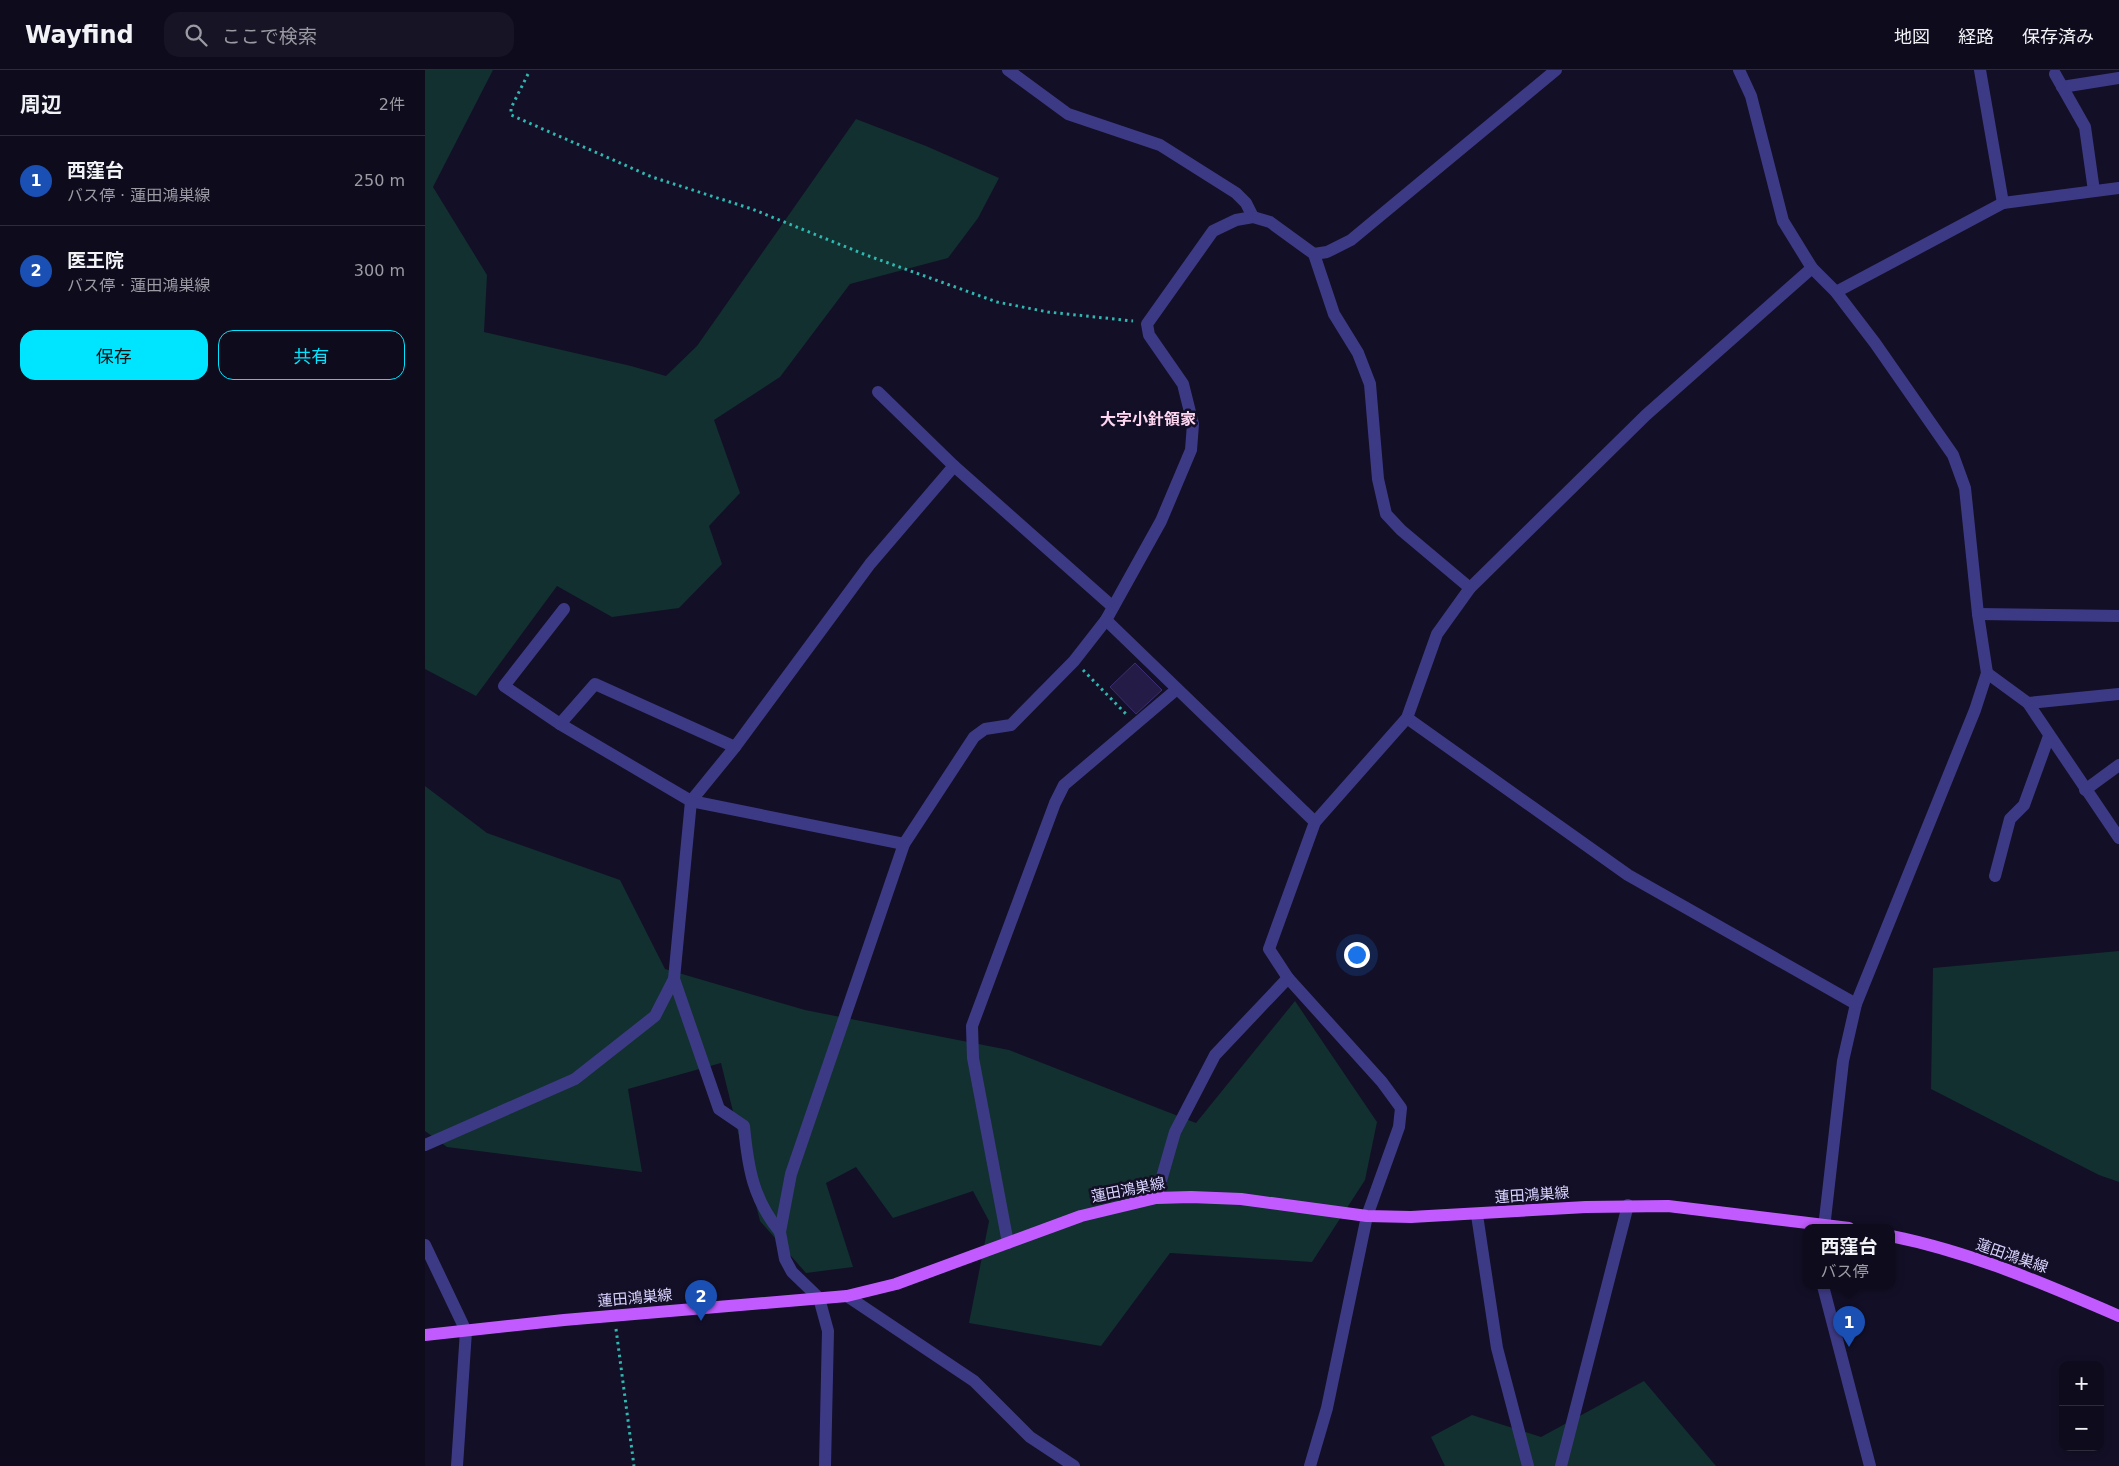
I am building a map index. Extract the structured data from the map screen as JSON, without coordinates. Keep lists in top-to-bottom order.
{
  "streets": {
    "main road": ["蓮田鴻巣線"]
  },
  "districts": ["大字小針領家"],
  "page": {
    "header": "Wayfind",
    "search": "ここで検索",
    "nav": ["地図", "経路", "保存済み"],
    "heading": ["周辺", "2件"],
    "list": [
      {
        "mark": "1",
        "name": "西窪台",
        "note": "バス停 · 蓮田鴻巣線",
        "value": "250 m"
      },
      {
        "mark": "2",
        "name": "医王院",
        "note": "バス停 · 蓮田鴻巣線",
        "value": "300 m"
      }
    ],
    "buttons": ["保存", "共有"],
    "popup": ["西窪台", "バス停"],
    "pins": ["2", "1"],
    "map_buttons": ["+", "−"]
  }
}
